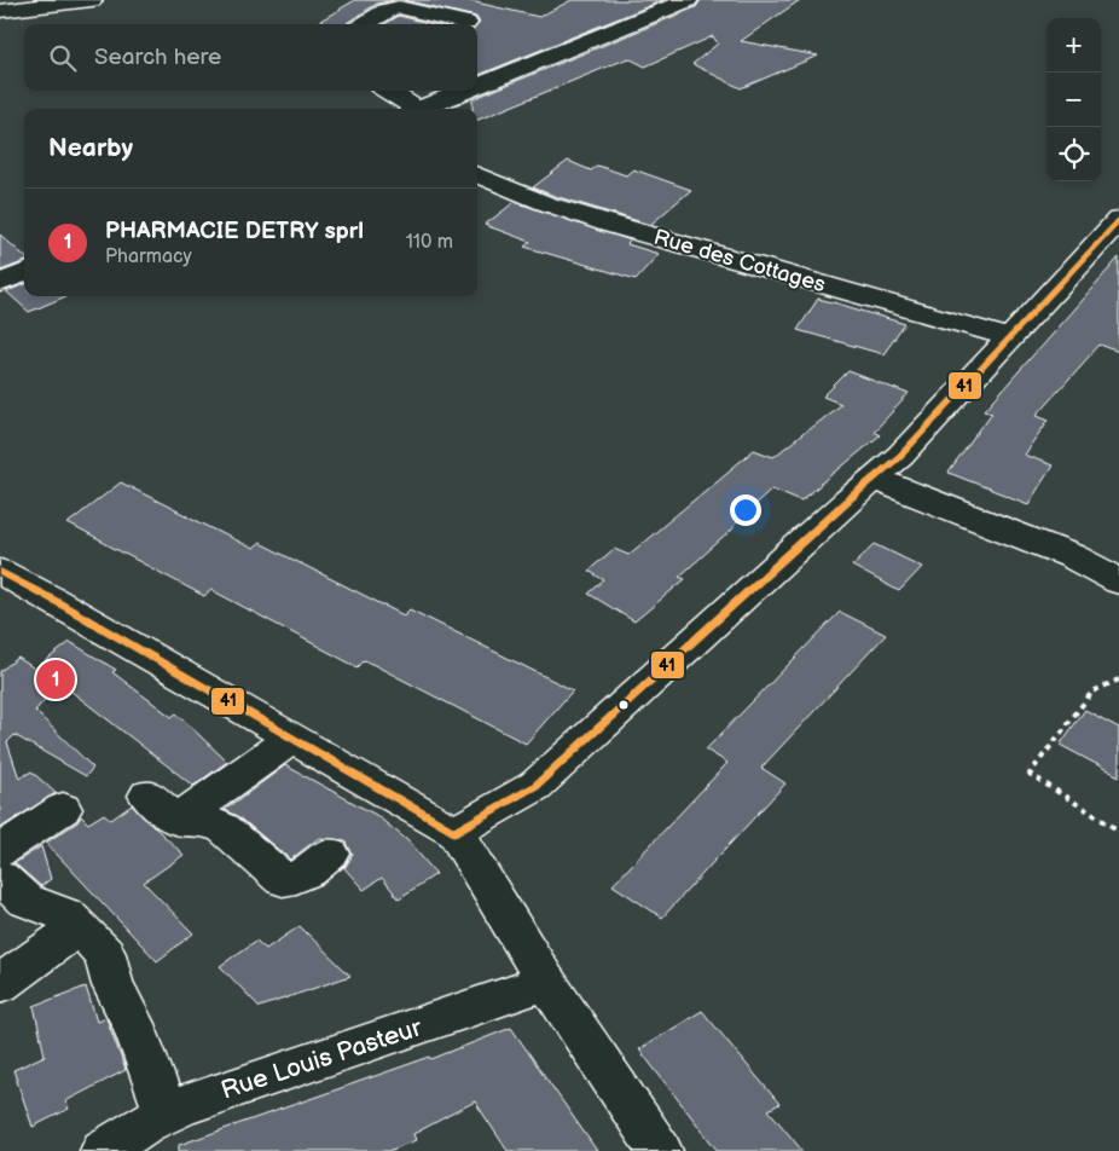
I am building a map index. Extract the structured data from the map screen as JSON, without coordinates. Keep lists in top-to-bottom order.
{
  "streets": {
    "street": ["Rue des Cottages", "Rue Louis Pasteur"]
  },
  "lines": ["transit line 41"],
  "page": {
    "map_buttons": ["+", "−"],
    "search": "Search here",
    "heading": "Nearby",
    "list": [
      {
        "mark": "1",
        "name": "PHARMACIE DETRY sprl",
        "note": "Pharmacy",
        "value": "110 m"
      }
    ],
    "pins": "1"
  }
}
